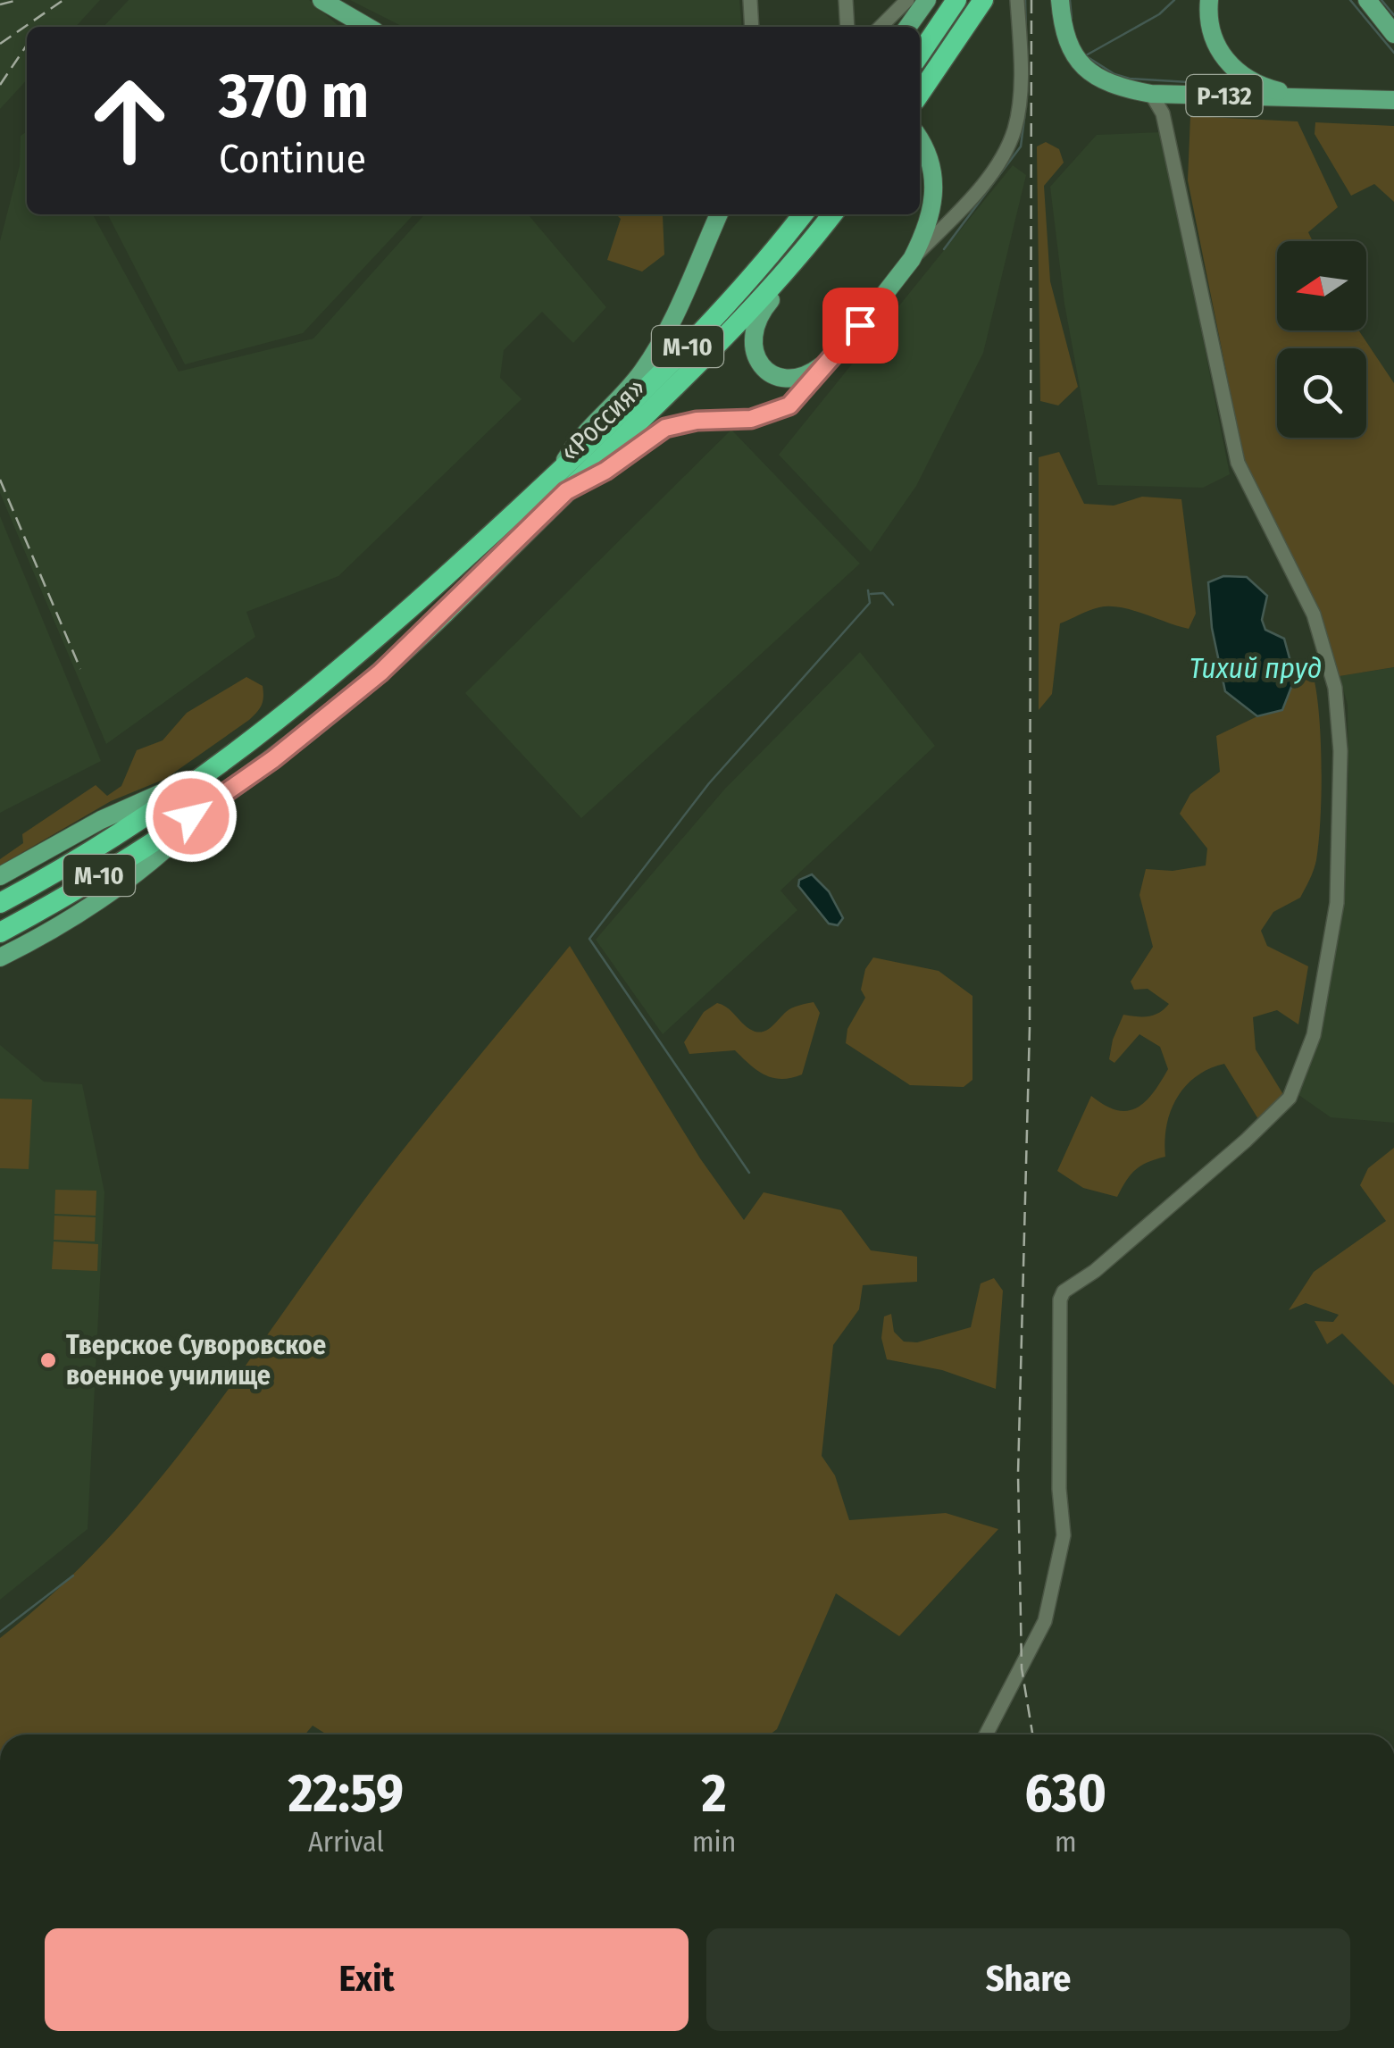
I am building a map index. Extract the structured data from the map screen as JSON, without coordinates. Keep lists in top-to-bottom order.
{
  "streets": {
    "highway": ["М-10", "«Россия»"],
    "main road": ["Р-132"]
  },
  "water": ["Тихий пруд"],
  "places": ["Тверское Суворовское военное училище"],
  "north": "left",
  "page": {
    "turn": ["370 m", "Continue"],
    "eta": [
      "22:59",
      "Arrival",
      "2",
      "min",
      "630",
      "m"
    ],
    "buttons": ["Exit", "Share"]
  }
}
